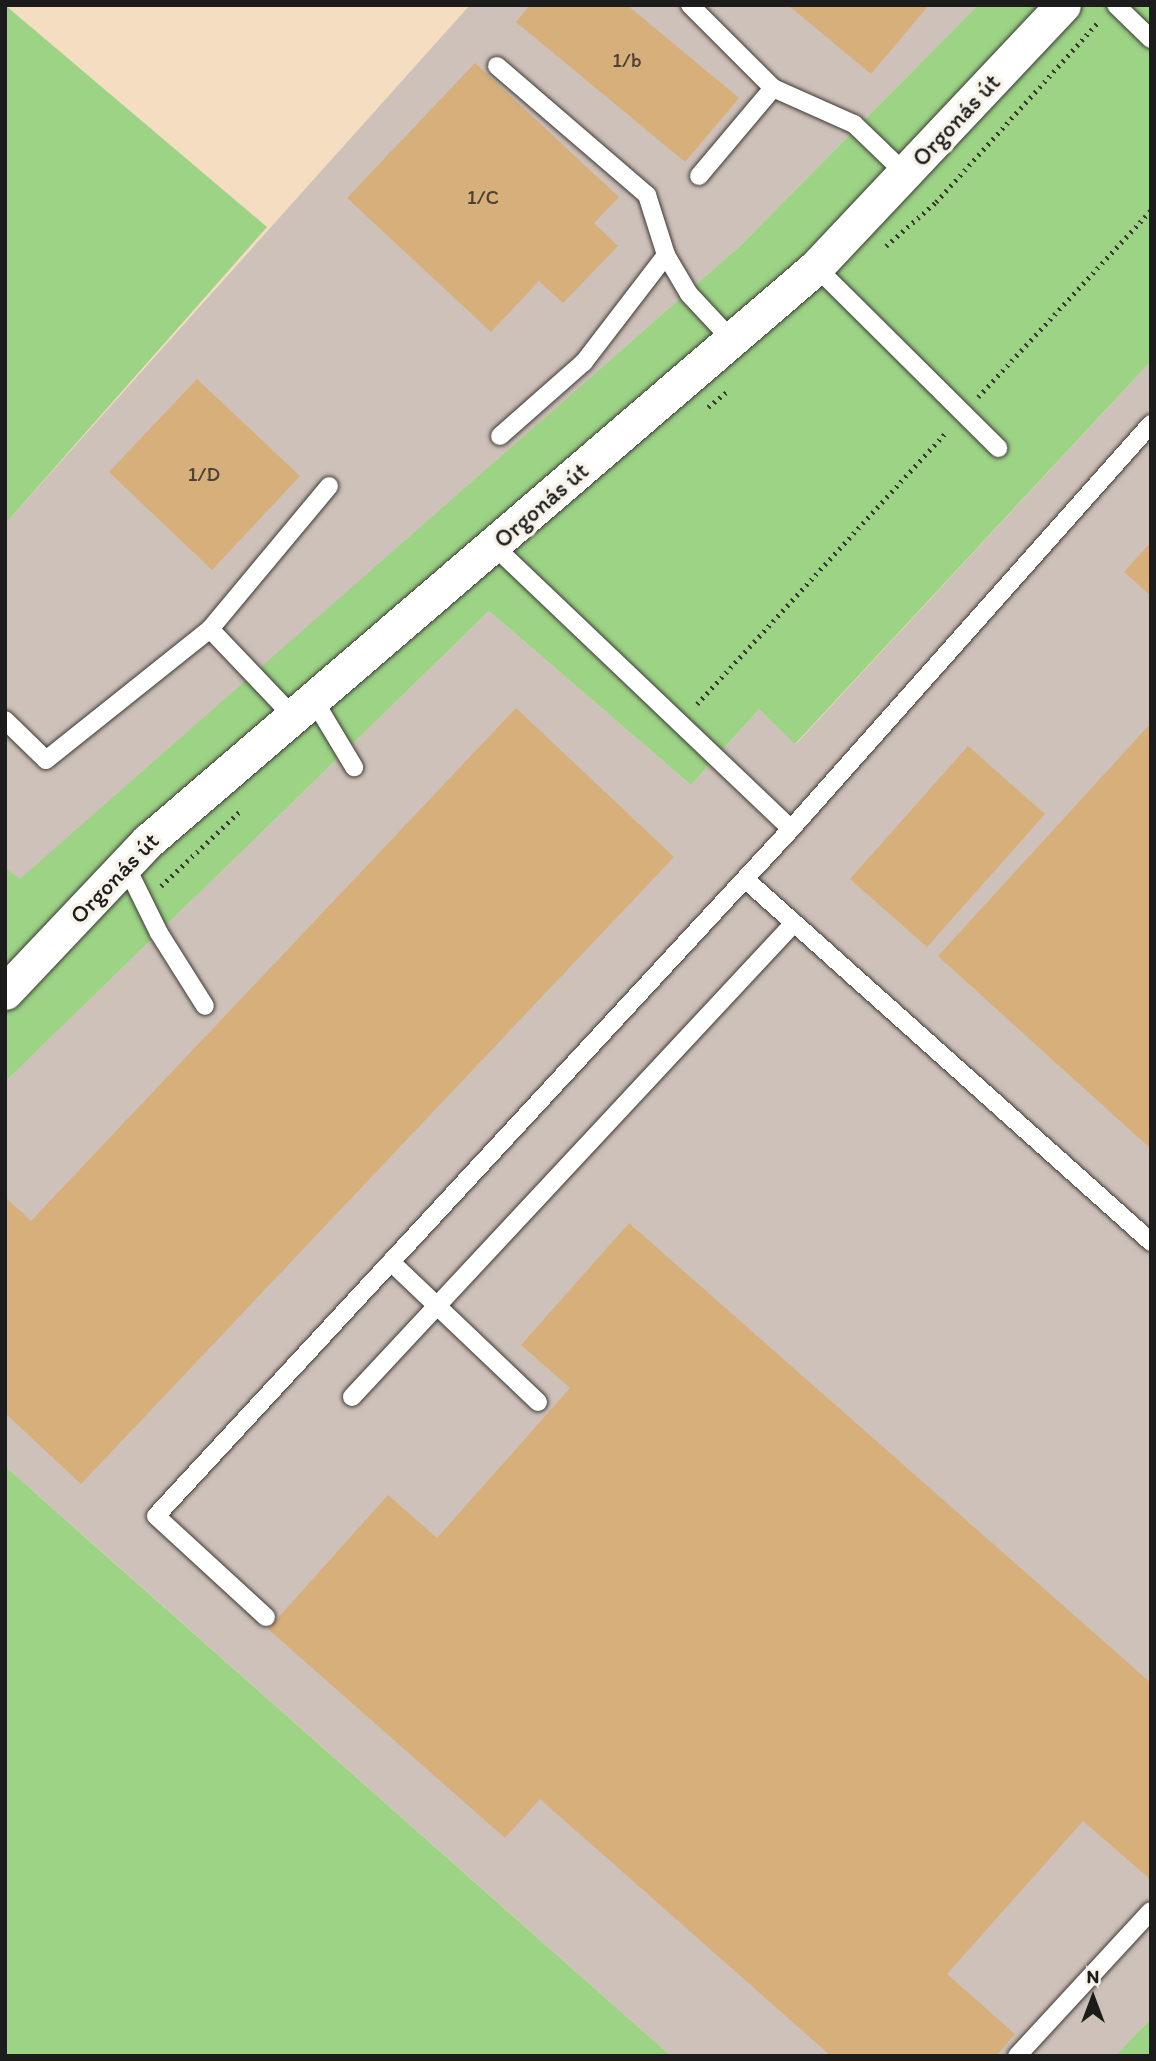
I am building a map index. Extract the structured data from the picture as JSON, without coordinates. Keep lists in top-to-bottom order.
{
  "streets": {
    "street": ["Orgonás út"]
  },
  "house_numbers": ["1/b", "1/C", "1/D"],
  "north": "top"
}
